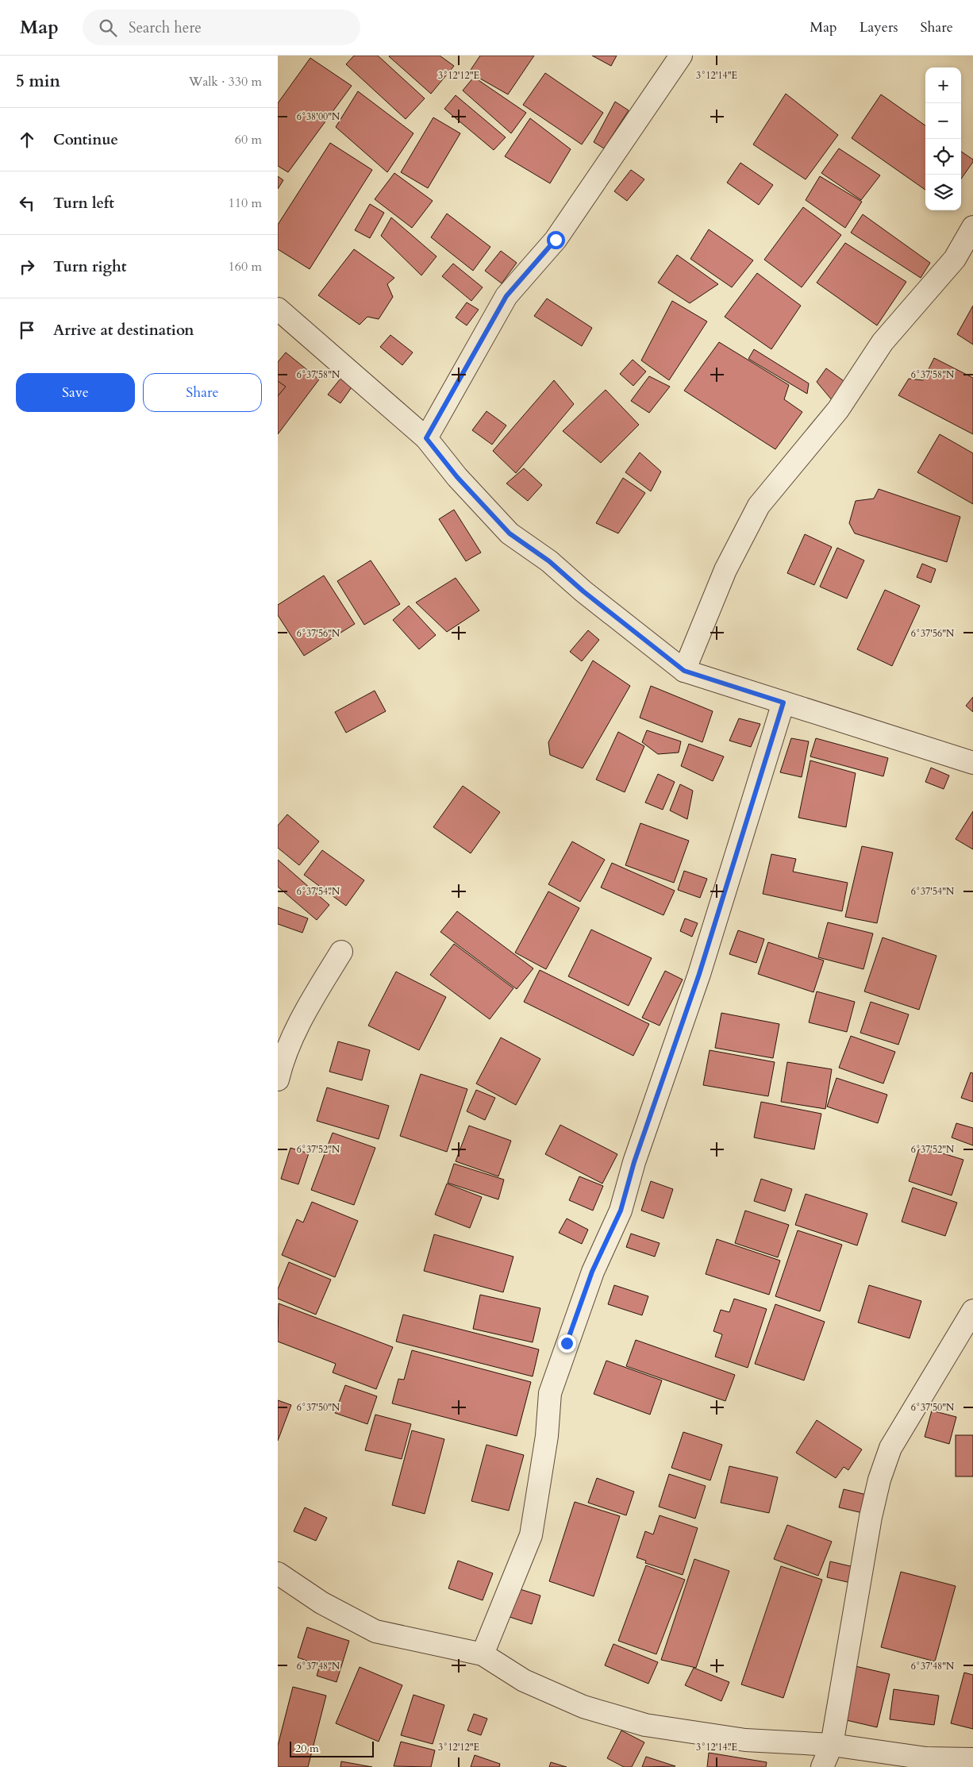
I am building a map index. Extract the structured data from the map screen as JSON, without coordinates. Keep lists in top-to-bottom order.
{
  "scale_bar": "20 m",
  "page": {
    "header": "Map",
    "search": "Search here",
    "nav": ["Map", "Layers", "Share"],
    "heading": ["5 min", "Walk · 330 m"],
    "map_buttons": ["+", "−"],
    "list": [
      ["Continue", "60 m"],
      ["Turn left", "110 m"],
      ["Turn right", "160 m"],
      "Arrive at destination"
    ],
    "buttons": ["Save", "Share"],
    "scale": "20 m"
  },
  "coordinates": [
    "3°12'12\"E",
    "3°12'14\"E",
    "6°38'00\"N",
    "6°37'58\"N",
    "6°37'56\"N",
    "6°37'54\"N",
    "6°37'52\"N",
    "6°37'50\"N",
    "6°37'48\"N"
  ]
}
